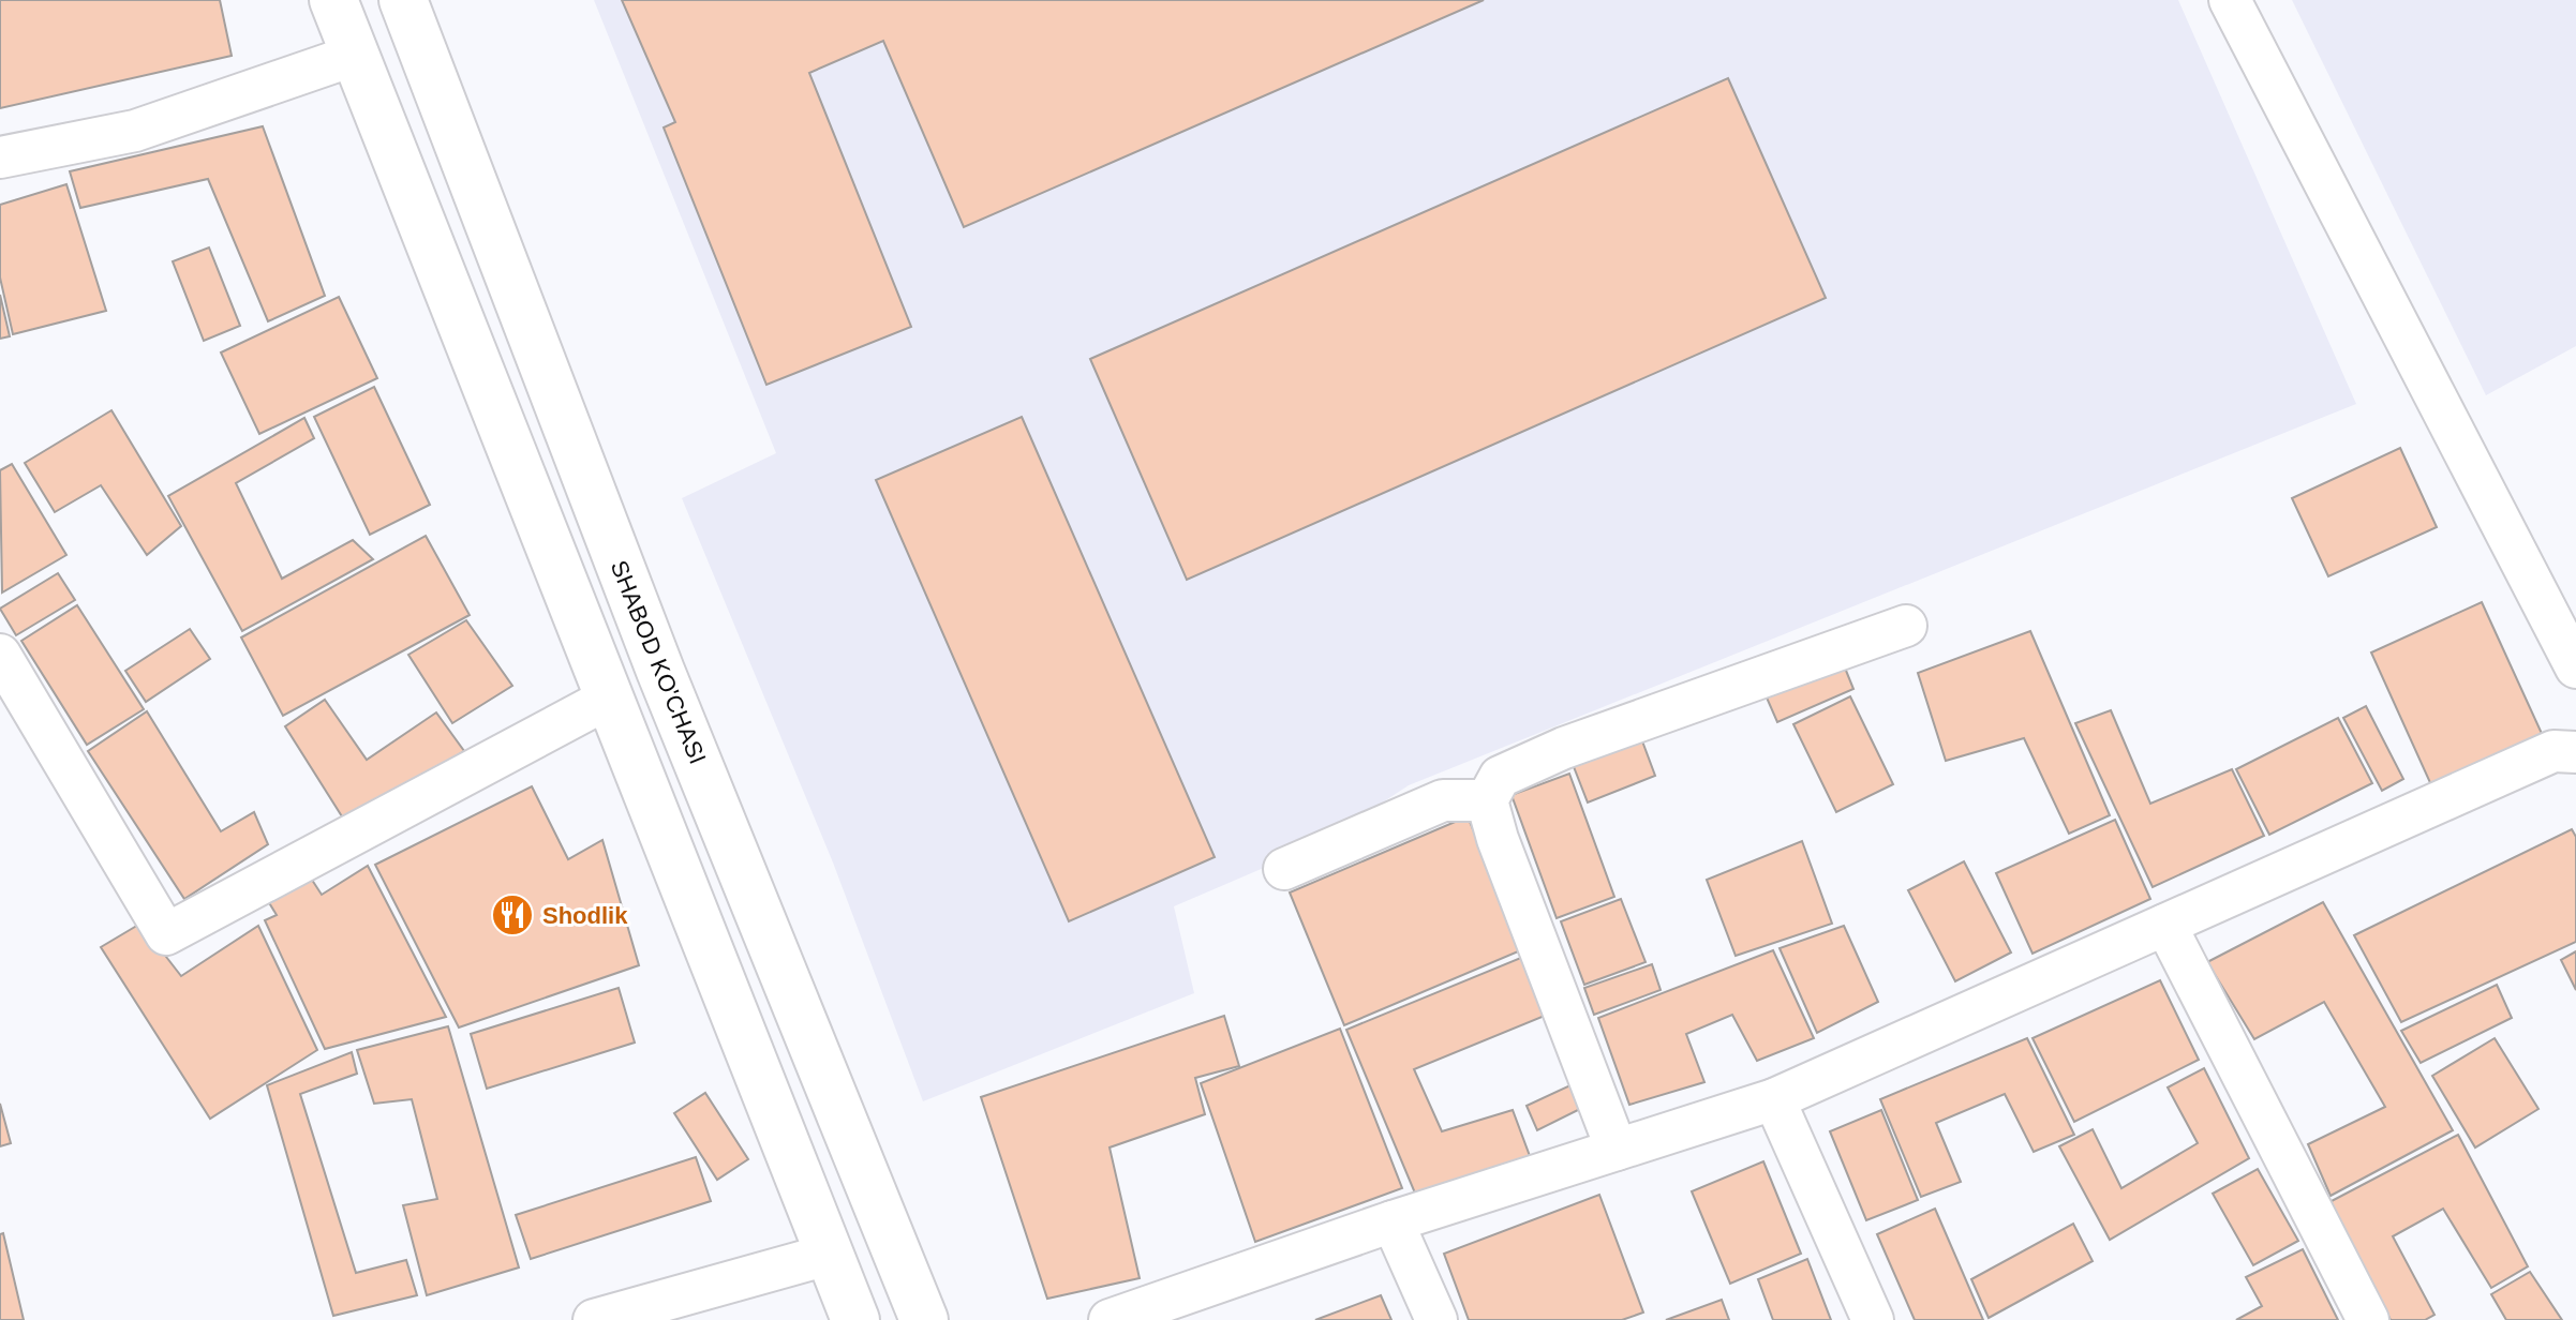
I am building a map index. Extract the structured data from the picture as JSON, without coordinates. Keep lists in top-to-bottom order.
{
  "streets": {
    "main road": ["SHABOD KO'CHASI"]
  },
  "places": {
    "restaurant": ["Shodlik"]
  }
}
